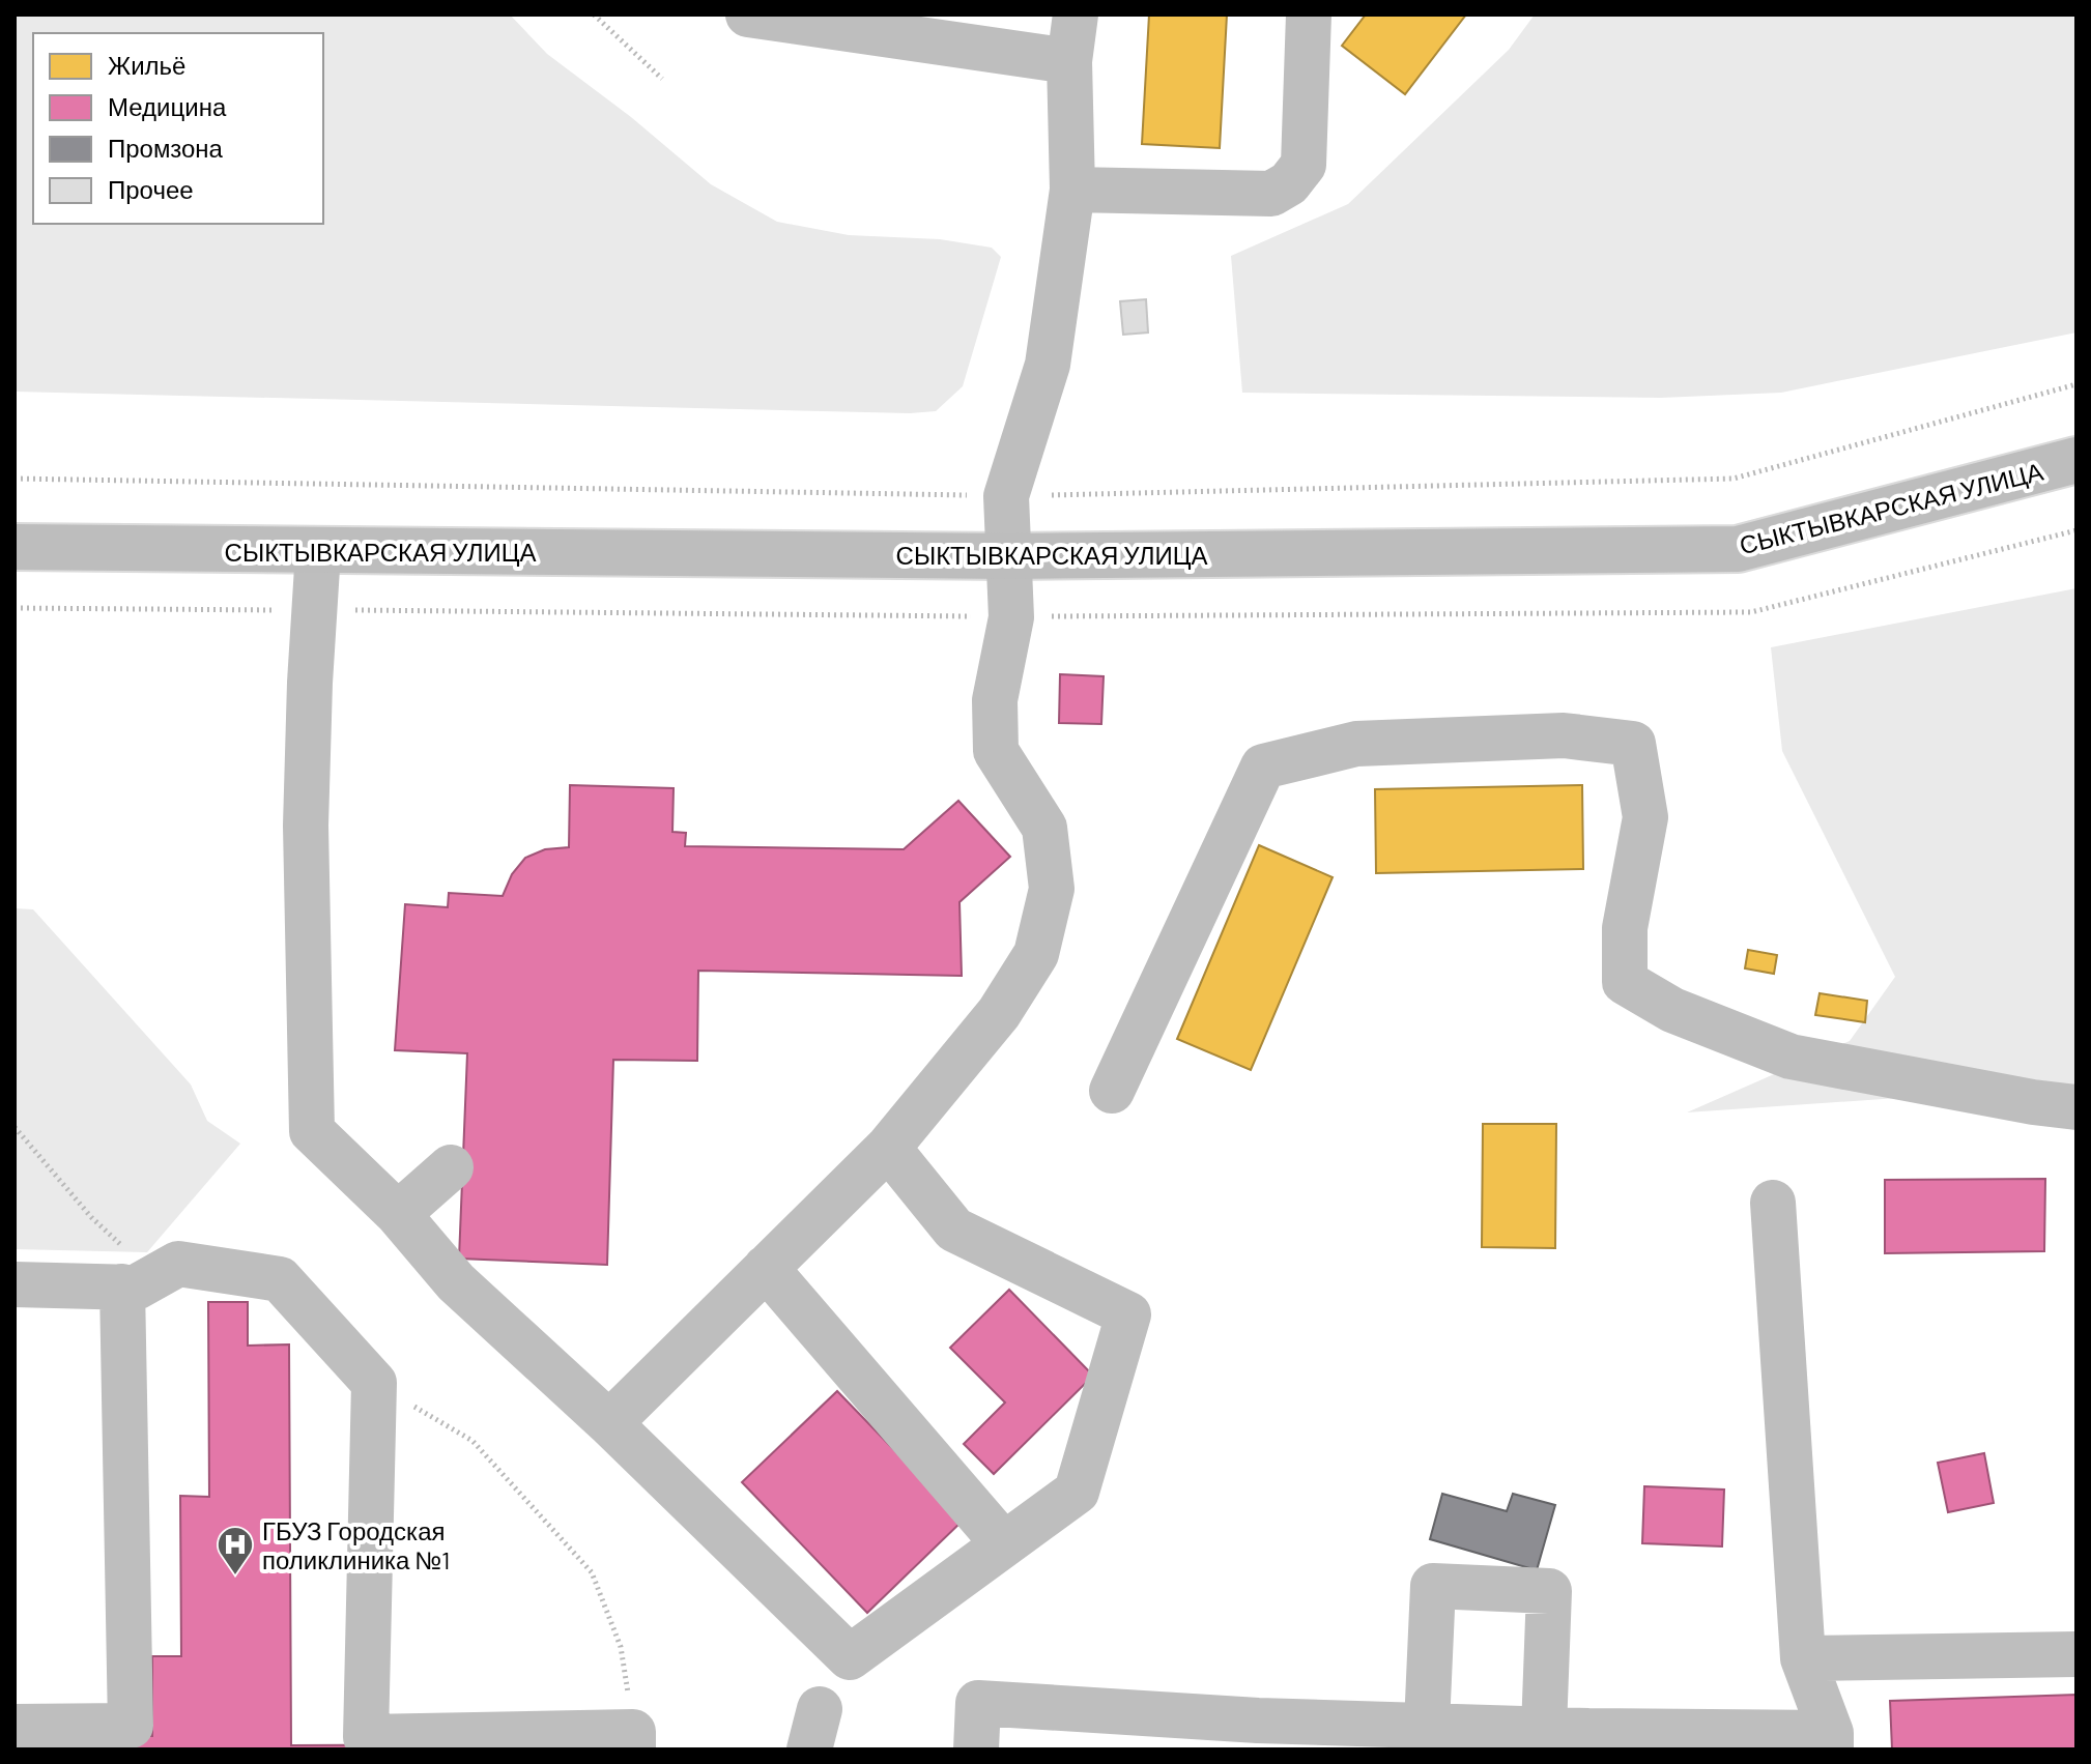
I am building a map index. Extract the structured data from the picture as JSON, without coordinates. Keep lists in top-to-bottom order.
{
  "streets": {
    "main road": ["СЫКТЫВКАРСКАЯ УЛИЦА"]
  },
  "places": {
    "hospital": ["ГБУЗ Городская поликлиника №1"]
  },
  "legend": [
    "Жильё",
    "Медицина",
    "Промзона",
    "Прочее"
  ]
}
